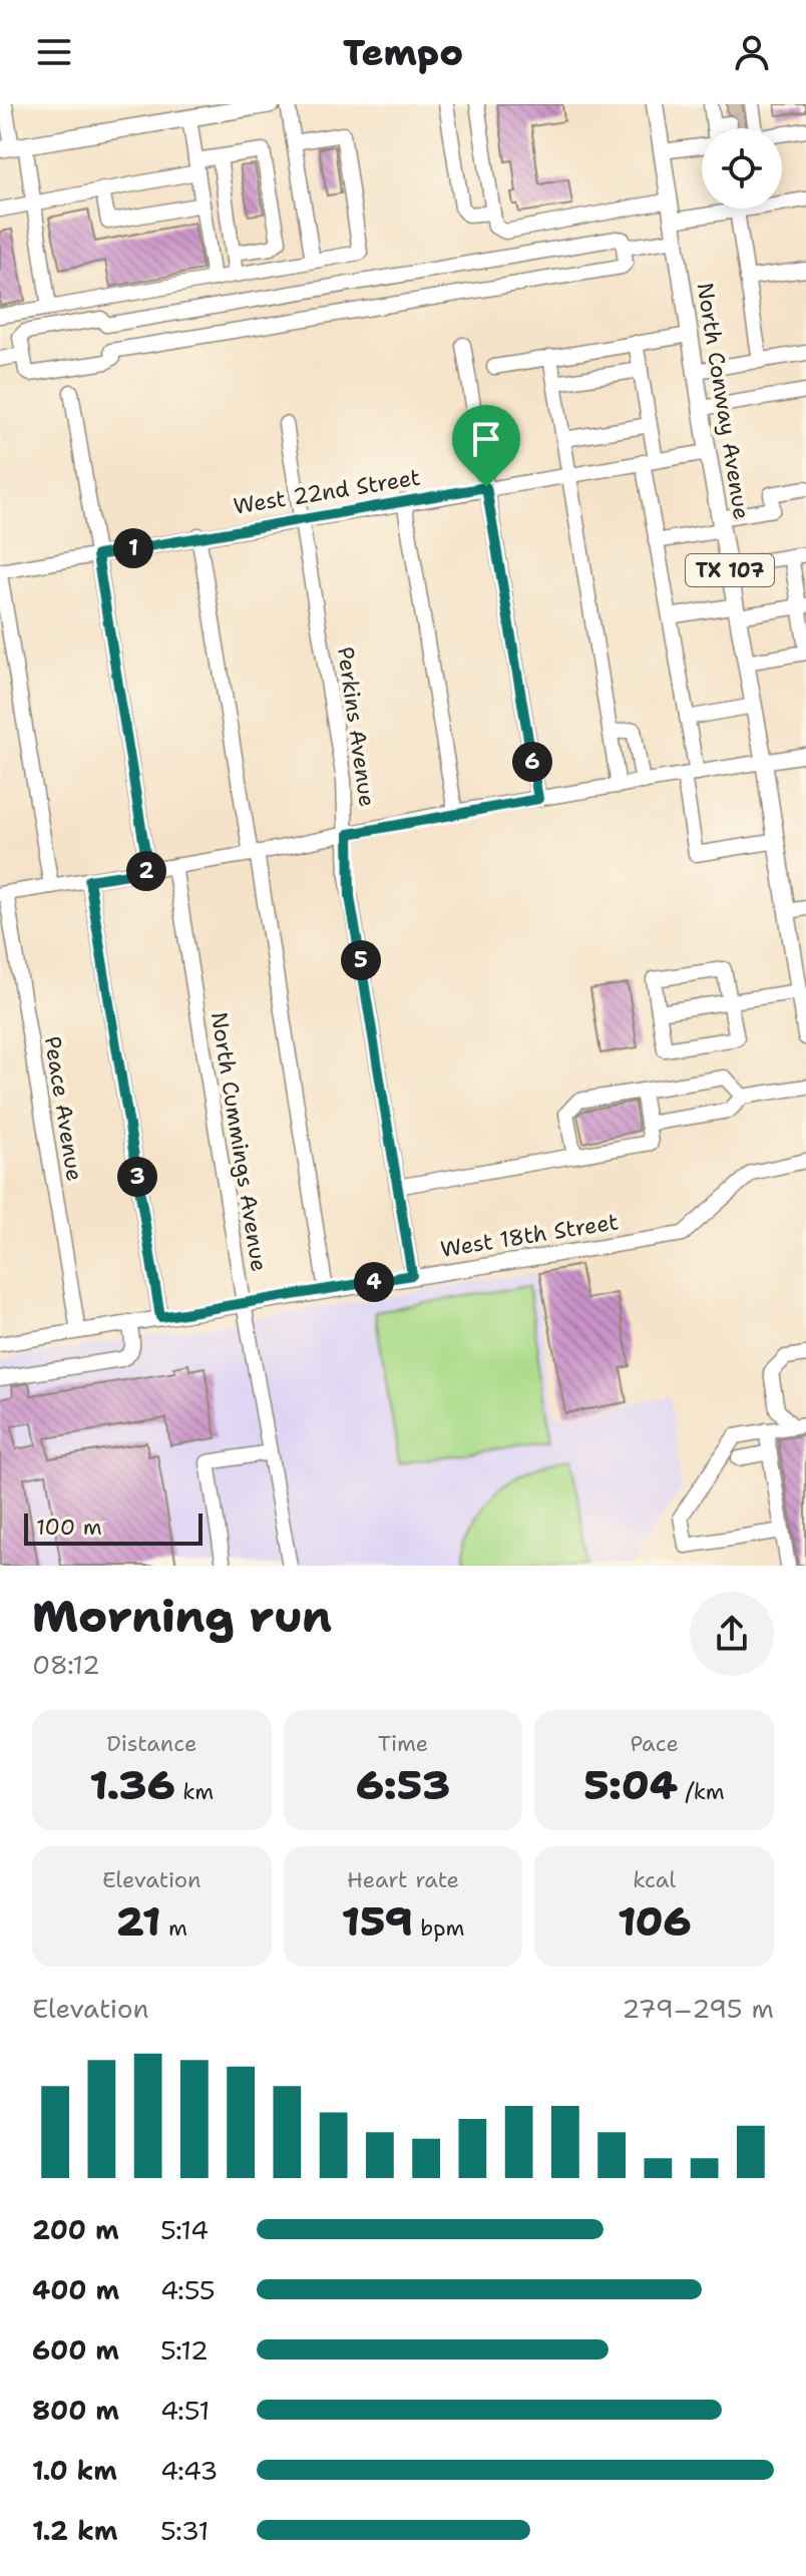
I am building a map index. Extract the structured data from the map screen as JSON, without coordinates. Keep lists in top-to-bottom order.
{
  "streets": {
    "main road": ["North Conway Avenue", "TX 107"],
    "street": [
      "West 22nd Street",
      "Perkins Avenue",
      "Peace Avenue",
      "North Cummings Avenue",
      "West 18th Street"
    ]
  },
  "crossings": [
    ["North Conway Avenue", "West 22nd Street"],
    ["West 22nd Street", "Perkins Avenue"],
    ["Perkins Avenue", "West 18th Street"],
    ["Peace Avenue", "West 18th Street"],
    ["North Cummings Avenue", "West 18th Street"]
  ],
  "scale_bar": "100 m",
  "page": {
    "header": "Tempo",
    "pins": [
      "1",
      "6",
      "2",
      "5",
      "3",
      "4"
    ],
    "scale": "100 m",
    "heading": ["Morning run", "08:12"],
    "stats": [
      ["Distance", "1.36 km"],
      ["Time", "6:53"],
      ["Pace", "5:04 /km"],
      ["Elevation", "21 m"],
      ["Heart rate", "159 bpm"],
      ["kcal", "106"]
    ],
    "chart": ["Elevation", "279–295 m"],
    "list": [
      {
        "name": "200 m",
        "note": "5:14"
      },
      {
        "name": "400 m",
        "note": "4:55"
      },
      {
        "name": "600 m",
        "note": "5:12"
      },
      {
        "name": "800 m",
        "note": "4:51"
      },
      {
        "name": "1.0 km",
        "note": "4:43"
      },
      {
        "name": "1.2 km",
        "note": "5:31"
      }
    ]
  }
}
